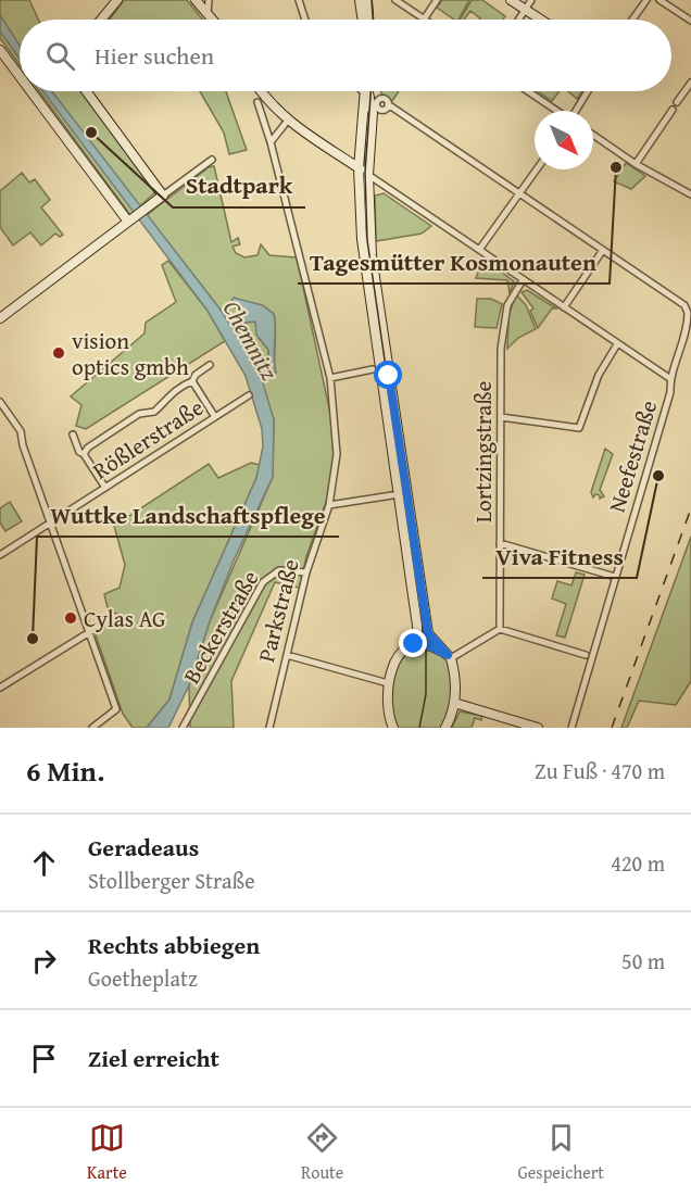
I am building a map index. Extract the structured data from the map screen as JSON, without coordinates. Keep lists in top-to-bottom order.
{
  "streets": {
    "street": [
      "Rößlerstraße",
      "Lortzingstraße",
      "Neefestraße",
      "Parkstraße",
      "Beckerstraße"
    ]
  },
  "crossings": [
    ["Parkstraße", "Beckerstraße"]
  ],
  "water": ["Chemnitz"],
  "places": [
    "Stadtpark",
    "Tagesmütter Kosmonauten",
    "vision optics gmbh",
    "Viva Fitness",
    "Cylas AG",
    "Wuttke Landschaftspflege"
  ],
  "north": "bottom right",
  "page": {
    "search": "Hier suchen",
    "heading": ["6 Min.", "Zu Fuß · 470 m"],
    "list": [
      ["Geradeaus", "Stollberger Straße", "420 m"],
      ["Rechts abbiegen", "Goetheplatz", "50 m"],
      "Ziel erreicht"
    ],
    "nav": ["Karte", "Route", "Gespeichert"]
  }
}
